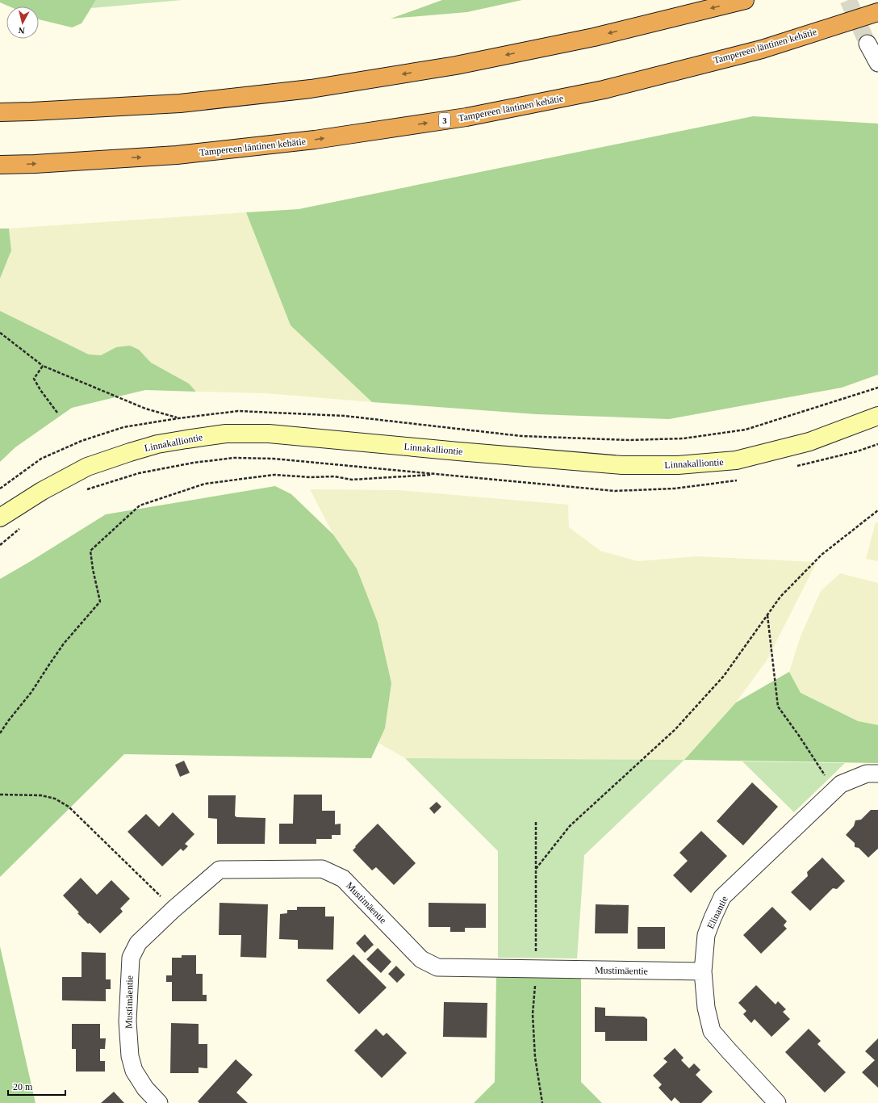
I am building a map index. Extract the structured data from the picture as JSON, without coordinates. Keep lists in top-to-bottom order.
{
  "streets": {
    "highway": ["Tampereen läntinen kehätie", "3"],
    "main road": ["Linnakalliontie"],
    "street": ["Mustimäentie", "Elinantie"]
  },
  "crossings": [
    ["Mustimäentie", "Elinantie"]
  ],
  "scale_bar": "20 m",
  "north": "bottom"
}
